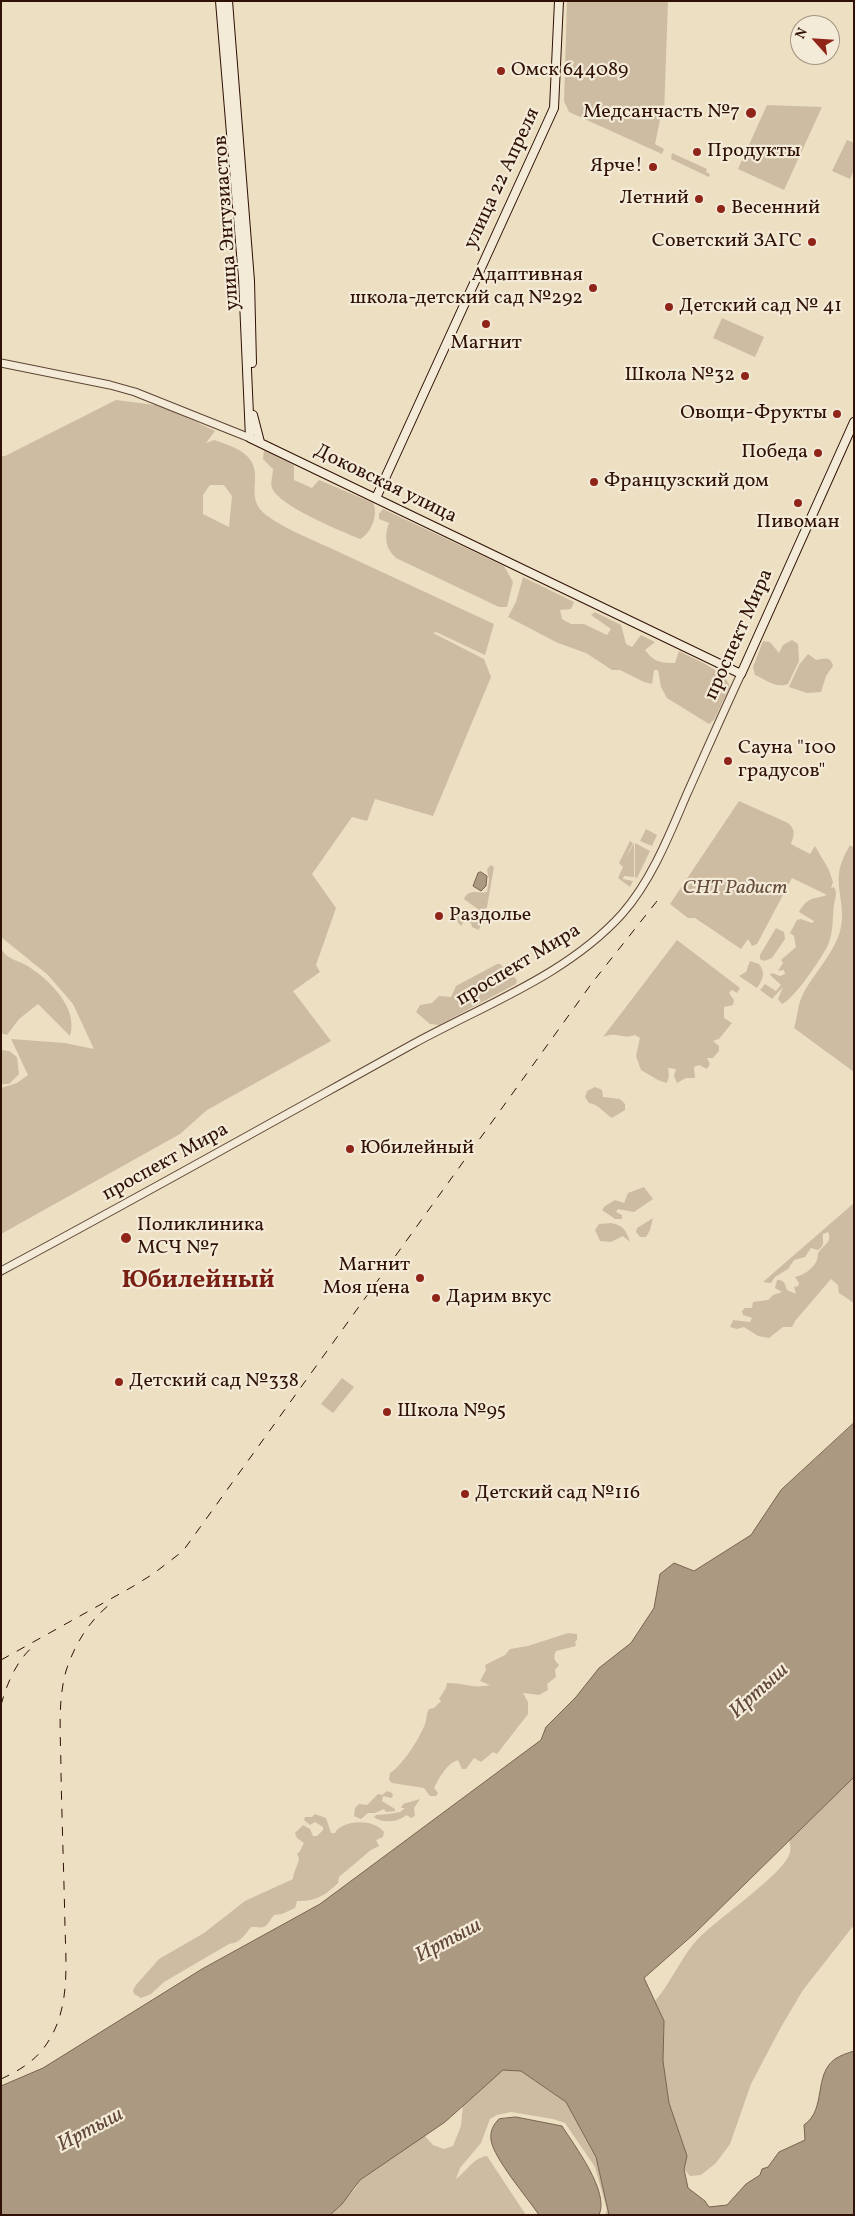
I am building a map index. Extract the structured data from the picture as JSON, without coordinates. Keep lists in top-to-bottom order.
{
  "streets": {
    "main road": [
      "улица 22 Апреля",
      "улица Энтузиастов",
      "Доковская улица",
      "проспект Мира"
    ]
  },
  "crossings": [
    ["улица 22 Апреля", "Доковская улица"],
    ["улица Энтузиастов", "Доковская улица"],
    ["Доковская улица", "проспект Мира"]
  ],
  "districts": ["Юбилейный"],
  "water": ["Иртыш"],
  "parks": ["СНТ Радист"],
  "places": [
    "Омск 644089",
    "Медсанчасть №7",
    "Продукты",
    "Ярче!",
    "Летний",
    "Весенний",
    "Советский ЗАГС",
    "Адаптивная школа-детский сад №292",
    "Детский сад № 41",
    "Магнит",
    "Школа №32",
    "Овощи-Фрукты",
    "Победа",
    "Французский дом",
    "Пивоман",
    "Сауна \"100 градусов\"",
    "Раздолье",
    "Юбилейный",
    "Поликлиника МСЧ №7",
    "Магнит Моя цена",
    "Дарим вкус",
    "Детский сад №338",
    "Школа №95",
    "Детский сад №116"
  ],
  "north": "top left"
}
